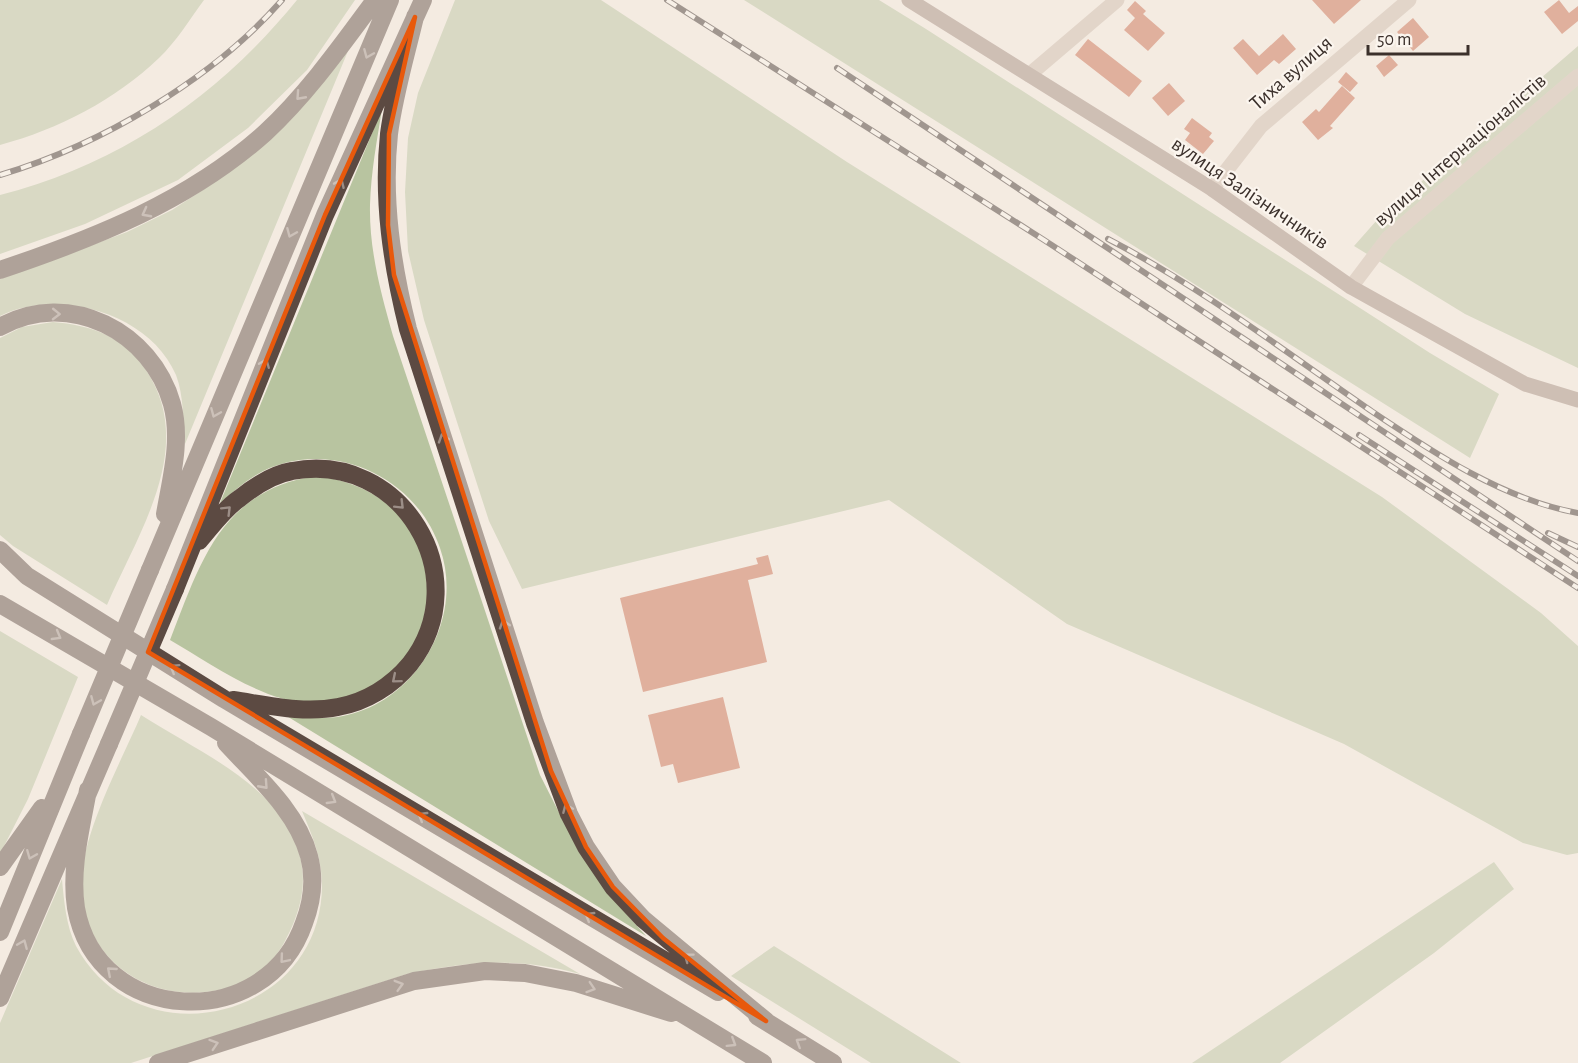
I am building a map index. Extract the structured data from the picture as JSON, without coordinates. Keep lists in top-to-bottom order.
{
  "streets": {
    "street": ["Тиха вулиця", "вулиця Інтернаціоналістів", "вулиця Залізничників"]
  },
  "crossings": [
    ["Тиха вулиця", "вулиця Залізничників"],
    ["вулиця Інтернаціоналістів", "вулиця Залізничників"]
  ],
  "scale_bar": "50 m"
}
